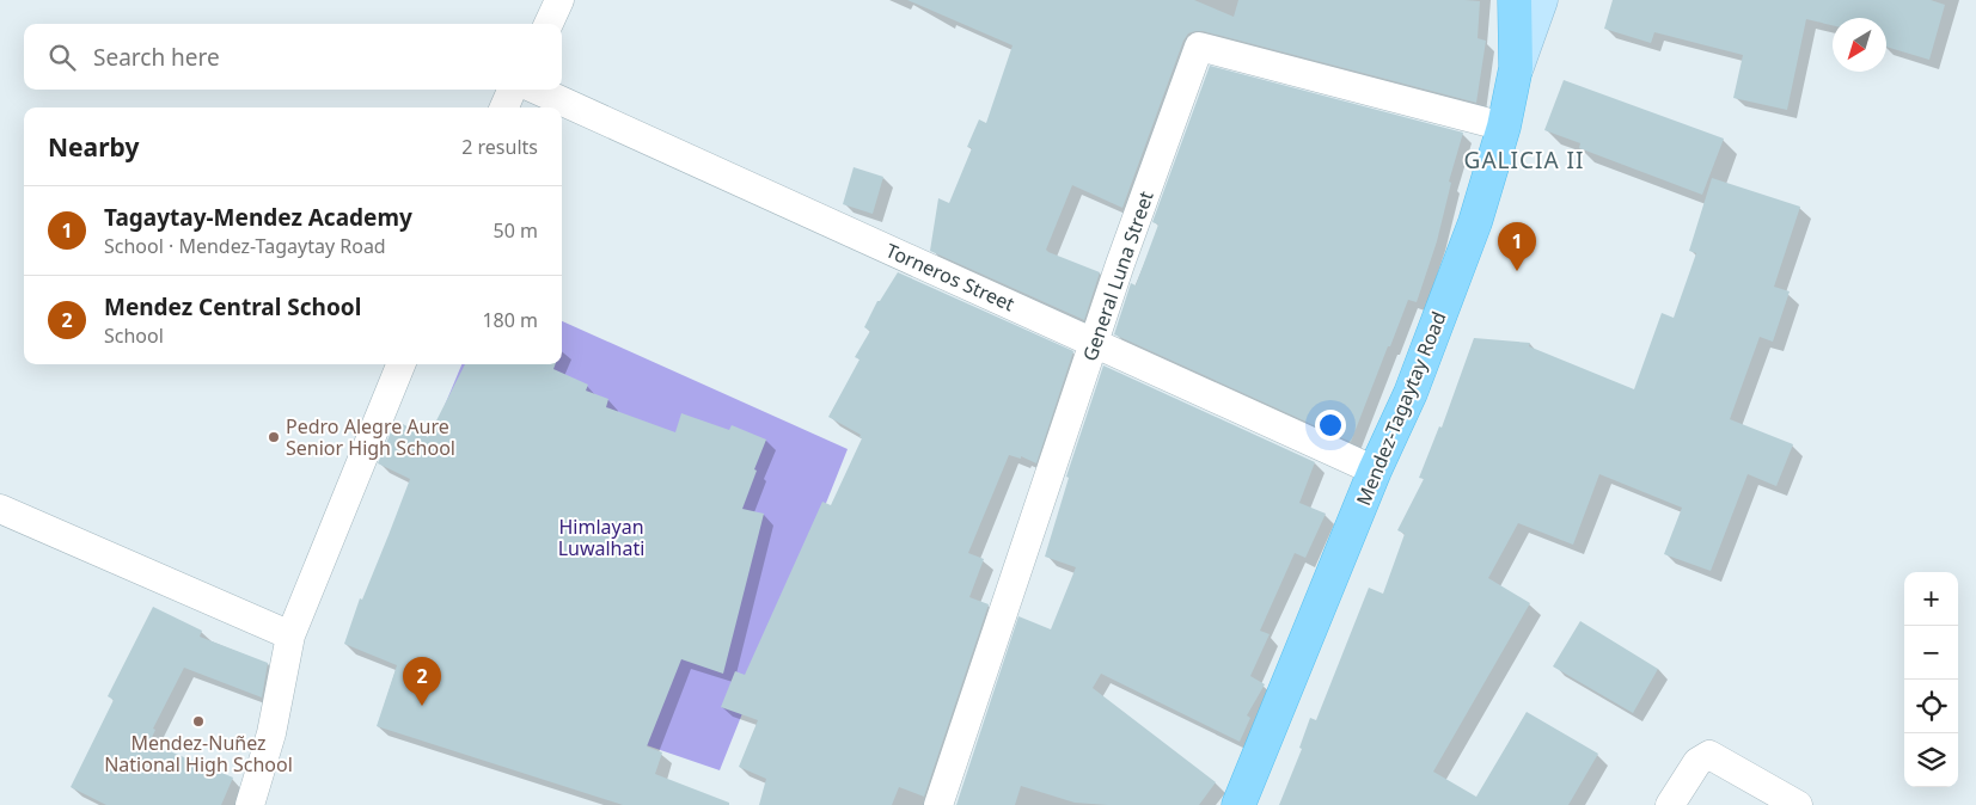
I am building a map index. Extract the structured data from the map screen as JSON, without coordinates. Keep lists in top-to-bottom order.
{
  "streets": {
    "main road": ["Mendez-Tagaytay Road"],
    "street": ["General Luna Street", "Torneros Street"]
  },
  "crossings": [
    ["General Luna Street", "Torneros Street"],
    ["General Luna Street", "Mendez-Tagaytay Road"],
    ["Torneros Street", "Mendez-Tagaytay Road"]
  ],
  "districts": ["GALICIA II"],
  "parks": ["Himlayan Luwalhati"],
  "places": ["Pedro Alegre Aure Senior High School", "Mendez-Nuñez National High School"],
  "north": "bottom left",
  "page": {
    "search": "Search here",
    "heading": ["Nearby", "2 results"],
    "list": [
      {
        "mark": "1",
        "name": "Tagaytay-Mendez Academy",
        "note": "School · Mendez-Tagaytay Road",
        "value": "50 m"
      },
      {
        "mark": "2",
        "name": "Mendez Central School",
        "note": "School",
        "value": "180 m"
      }
    ],
    "pins": ["1", "2"],
    "map_buttons": ["+", "−"]
  }
}
